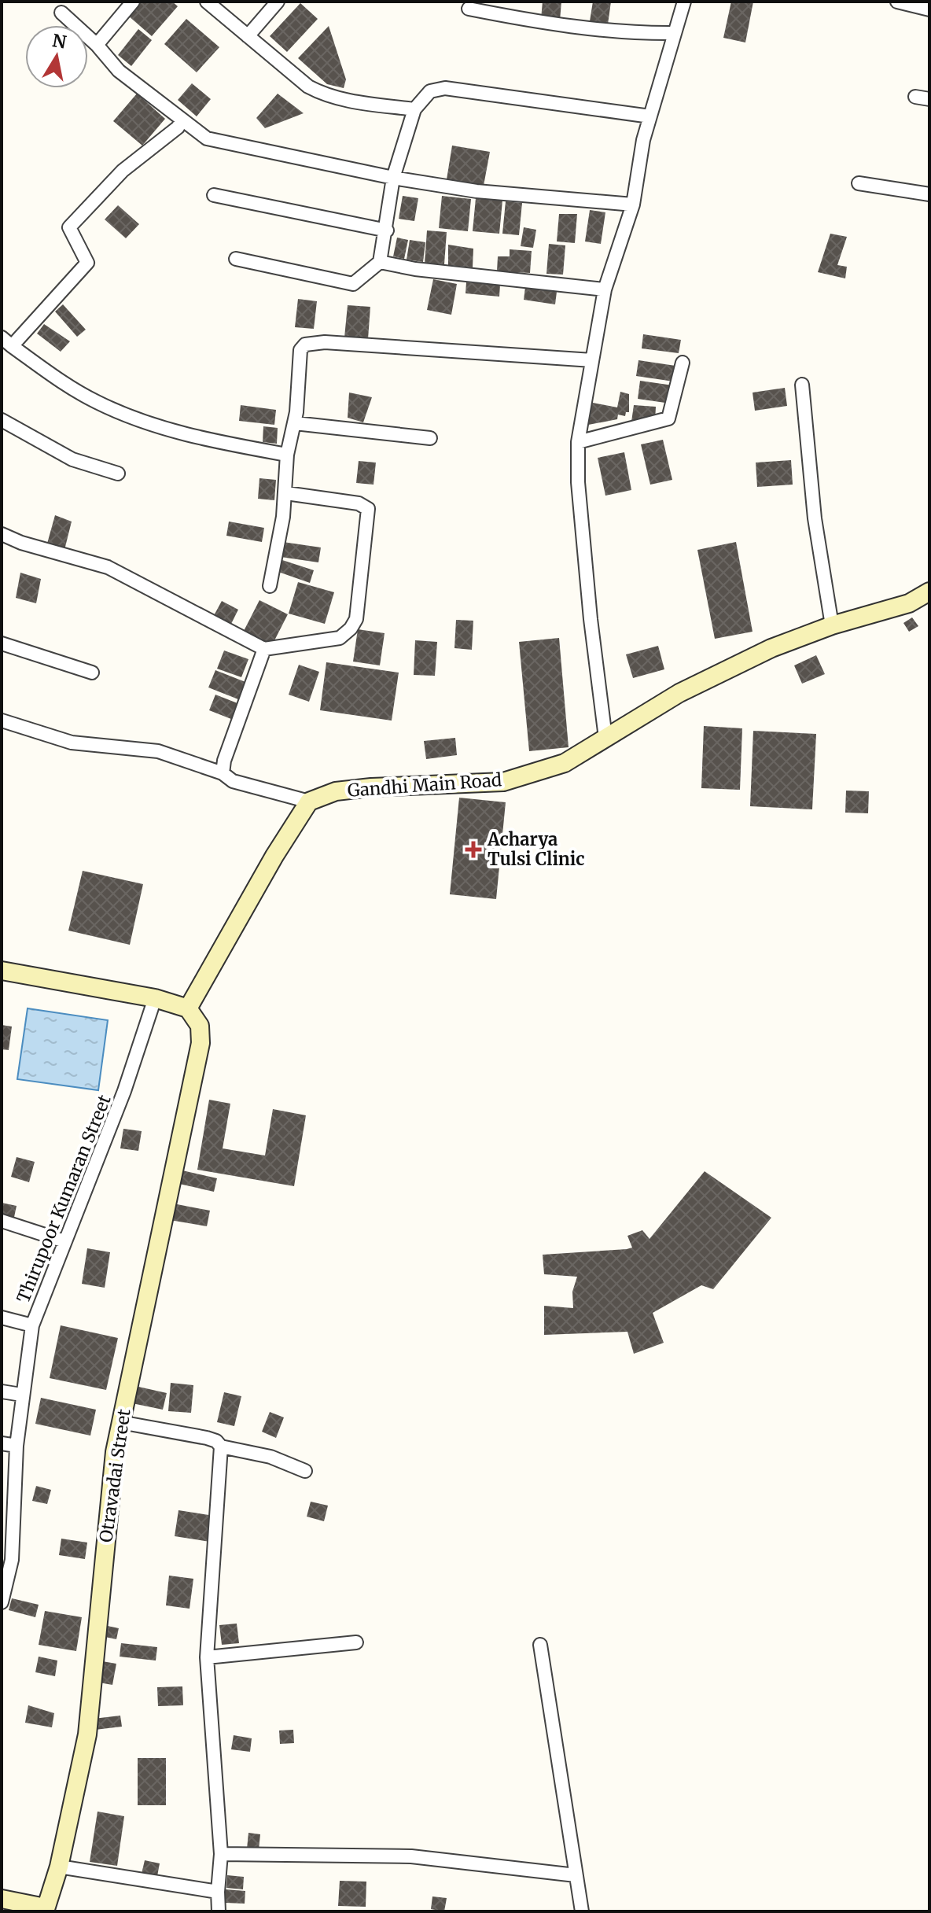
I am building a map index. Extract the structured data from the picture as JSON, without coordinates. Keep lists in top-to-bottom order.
{
  "streets": {
    "street": ["Gandhi Main Road", "Thirupoor Kumaran Street", "Otravadai Street"]
  },
  "places": {
    "health": ["Acharya Tulsi Clinic"]
  },
  "north": "top"
}
